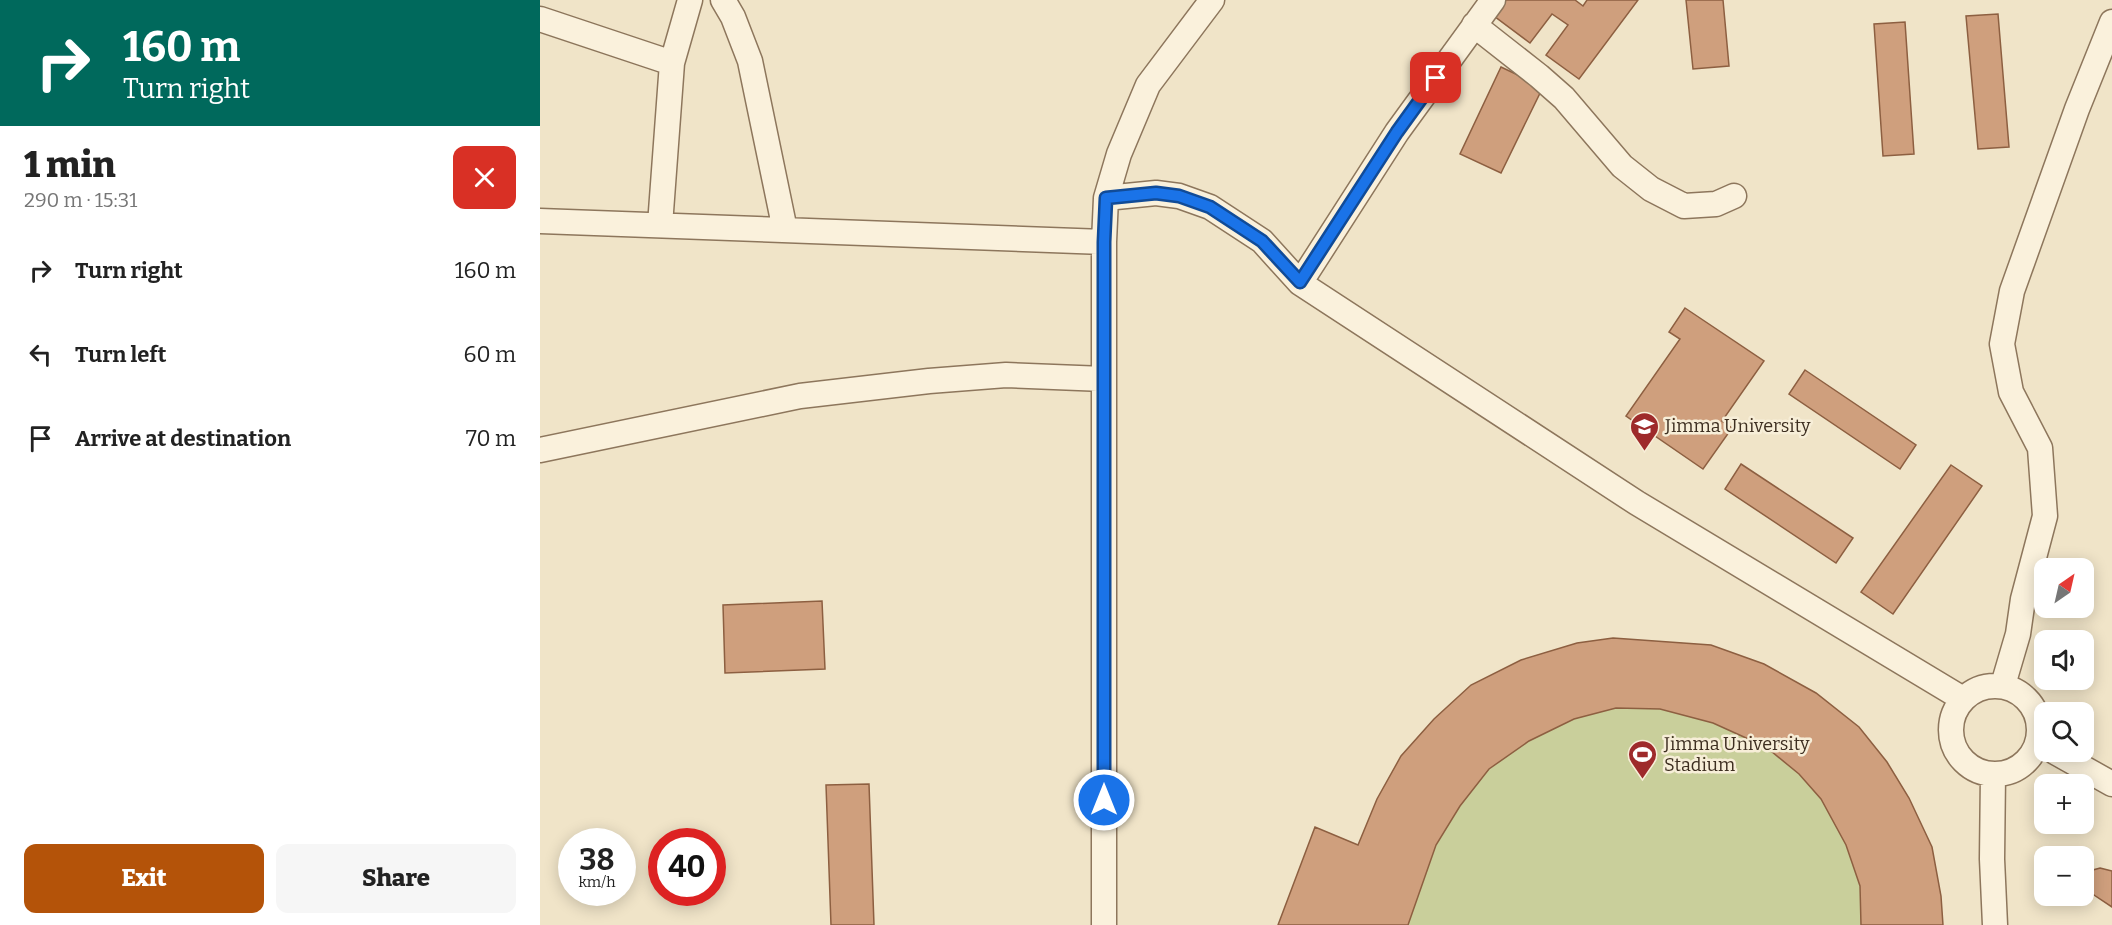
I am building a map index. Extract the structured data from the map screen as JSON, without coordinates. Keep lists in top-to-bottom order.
{
  "places": {
    "school or university": ["Jimma University"],
    "sports": ["Jimma University Stadium"]
  },
  "north": "top right",
  "page": {
    "turn": ["160 m", "Turn right"],
    "heading": ["1 min", "290 m · 15:31"],
    "list": [
      {
        "name": "Turn right",
        "value": "160 m"
      },
      {
        "name": "Turn left",
        "value": "60 m"
      },
      {
        "name": "Arrive at destination",
        "value": "70 m"
      }
    ],
    "map_buttons": ["+", "−"],
    "speed": "38 km/h",
    "limit": "40",
    "buttons": ["Exit", "Share"]
  }
}
